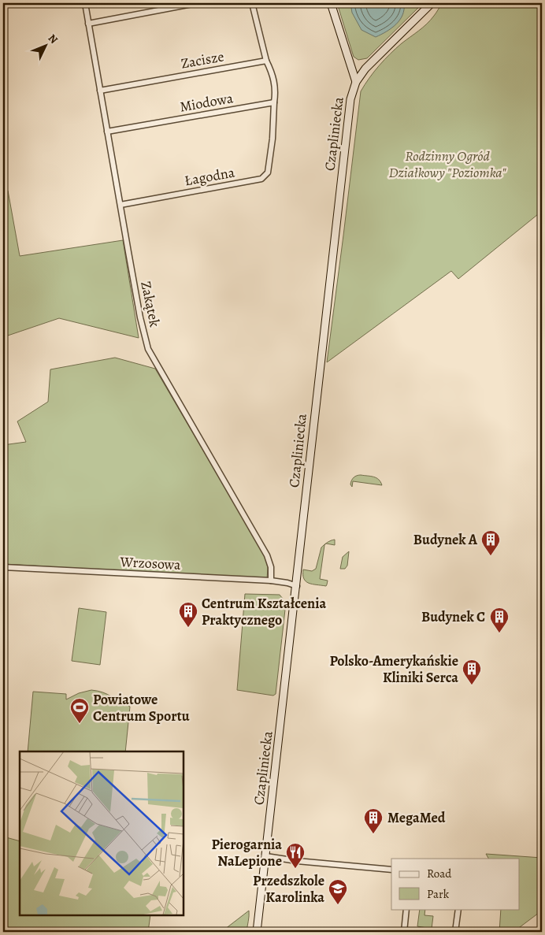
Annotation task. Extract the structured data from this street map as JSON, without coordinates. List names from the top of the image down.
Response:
{
  "streets": {
    "main road": ["Czapliniecka"],
    "street": [
      "Zacisze",
      "Miodowa",
      "Łagodna",
      "Zakątek",
      "Wrzosowa"
    ]
  },
  "crossings": [
    ["Zacisze", "Zakątek"],
    ["Miodowa", "Łagodna"],
    ["Miodowa", "Zakątek"],
    ["Czapliniecka", "Wrzosowa"],
    ["Łagodna", "Zakątek"],
    ["Zakątek", "Wrzosowa"]
  ],
  "parks": ["Rodzinny Ogród Działkowy \"Poziomka\""],
  "places": {
    "building": [
      "Budynek A",
      "Centrum Kształcenia Praktycznego",
      "Budynek C",
      "Polsko-Amerykańskie Kliniki Serca",
      "MegaMed"
    ],
    "sports": ["Powiatowe Centrum Sportu"],
    "restaurant": ["Pierogarnia NaLepione"],
    "school or university": ["Przedszkole Karolinka"]
  },
  "legend": ["Road", "Park"],
  "north": "top right"
}
